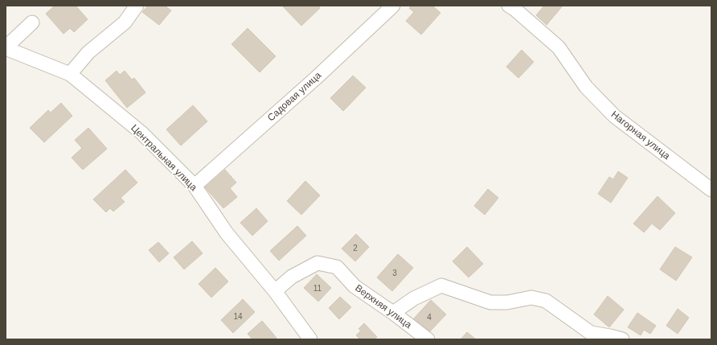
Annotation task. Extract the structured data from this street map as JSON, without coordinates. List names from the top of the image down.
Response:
{
  "streets": {
    "street": [
      "Садовая улица",
      "Нагорная улица",
      "Центральная улица",
      "Верхняя улица"
    ]
  },
  "crossings": [
    ["Садовая улица", "Центральная улица"],
    ["Центральная улица", "Верхняя улица"]
  ],
  "house_numbers": [
    "2",
    "3",
    "11",
    "14",
    "4"
  ]
}
